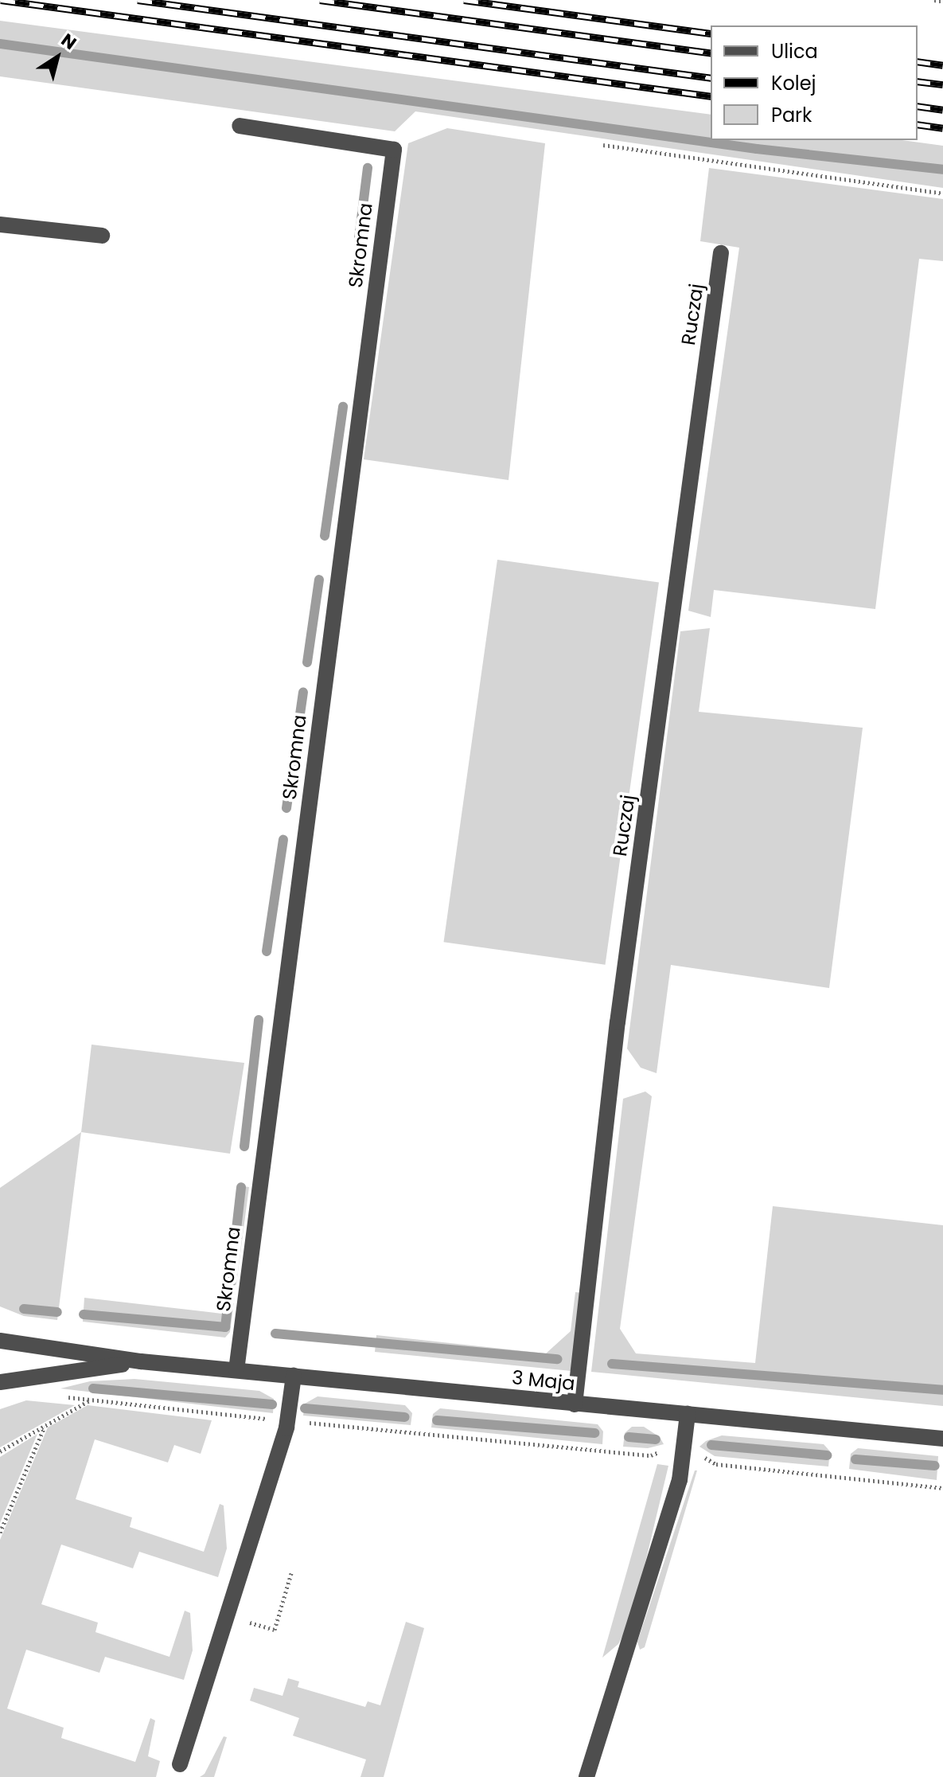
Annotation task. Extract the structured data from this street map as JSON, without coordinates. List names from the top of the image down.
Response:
{
  "streets": {
    "street": ["Skromna", "Ruczaj", "3 Maja"]
  },
  "crossings": [
    ["Skromna", "3 Maja"],
    ["Ruczaj", "3 Maja"]
  ],
  "legend": ["Ulica", "Kolej", "Park"],
  "north": "top right"
}
